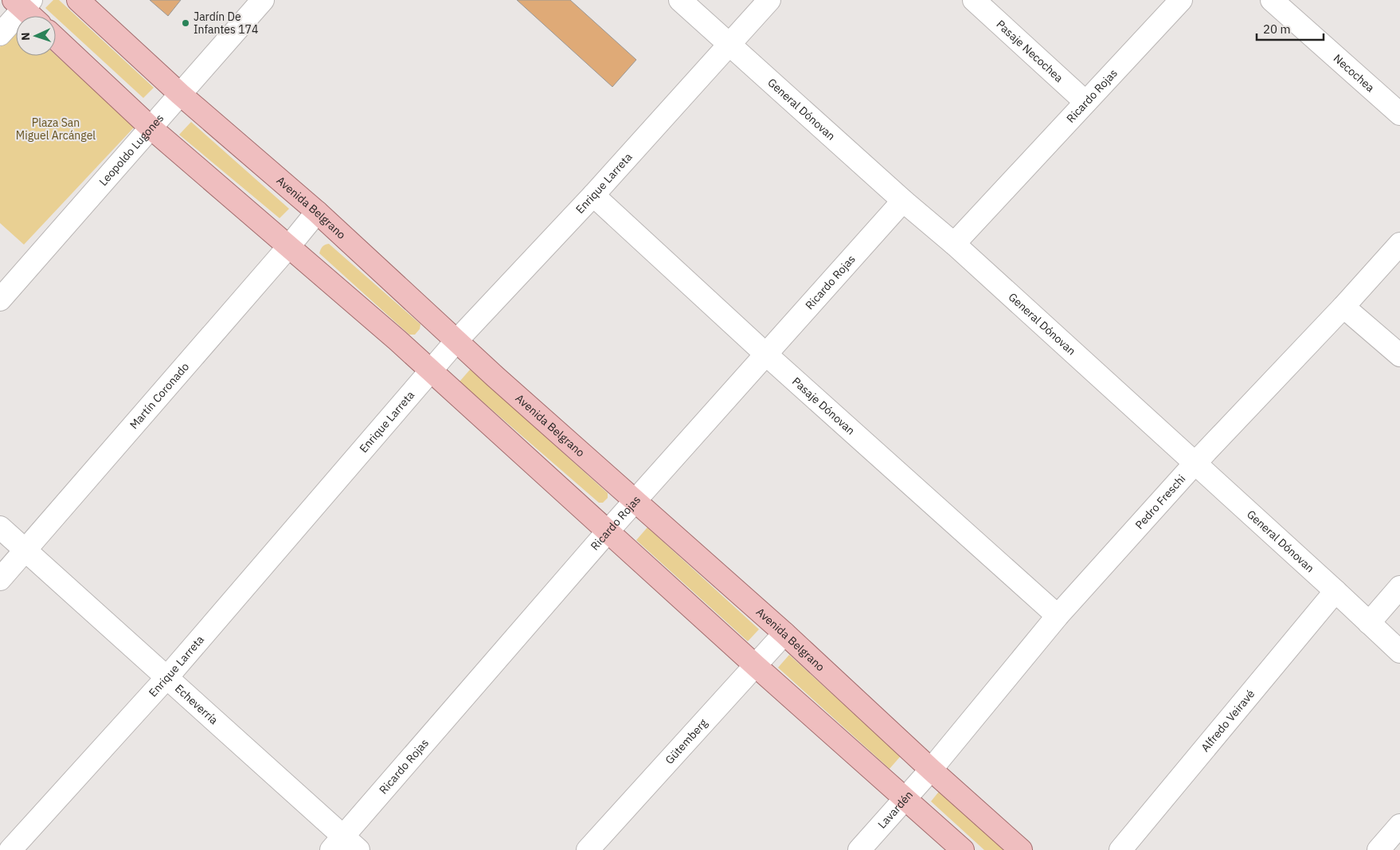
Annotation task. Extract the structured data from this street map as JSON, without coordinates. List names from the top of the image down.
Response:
{
  "streets": {
    "main road": ["Avenida Belgrano"],
    "street": [
      "Pasaje Necochea",
      "Necochea",
      "Ricardo Rojas",
      "General Dónovan",
      "Leopoldo Lugones",
      "Enrique Larreta",
      "Martín Coronado",
      "Pasaje Dónovan",
      "Pedro Freschi",
      "Echeverría",
      "Alfredo Veiravé",
      "Gütemberg",
      "Lavardén"
    ]
  },
  "crossings": [
    ["Pasaje Necochea", "Ricardo Rojas"],
    ["Ricardo Rojas", "General Dónovan"],
    ["Ricardo Rojas", "Avenida Belgrano"],
    ["Ricardo Rojas", "Pasaje Dónovan"],
    ["Ricardo Rojas", "Echeverría"],
    ["General Dónovan", "Enrique Larreta"],
    ["General Dónovan", "Pedro Freschi"],
    ["General Dónovan", "Alfredo Veiravé"],
    ["Leopoldo Lugones", "Avenida Belgrano"],
    ["Enrique Larreta", "Avenida Belgrano"],
    ["Enrique Larreta", "Pasaje Dónovan"],
    ["Enrique Larreta", "Echeverría"],
    ["Avenida Belgrano", "Martín Coronado"],
    ["Avenida Belgrano", "Pedro Freschi"],
    ["Avenida Belgrano", "Gütemberg"],
    ["Avenida Belgrano", "Lavardén"],
    ["Martín Coronado", "Echeverría"],
    ["Pasaje Dónovan", "Pedro Freschi"],
    ["Pedro Freschi", "Lavardén"]
  ],
  "parks": ["Plaza San Miguel Arcángel"],
  "places": ["Jardín De Infantes 174"],
  "scale_bar": "20 m",
  "north": "left"
}
